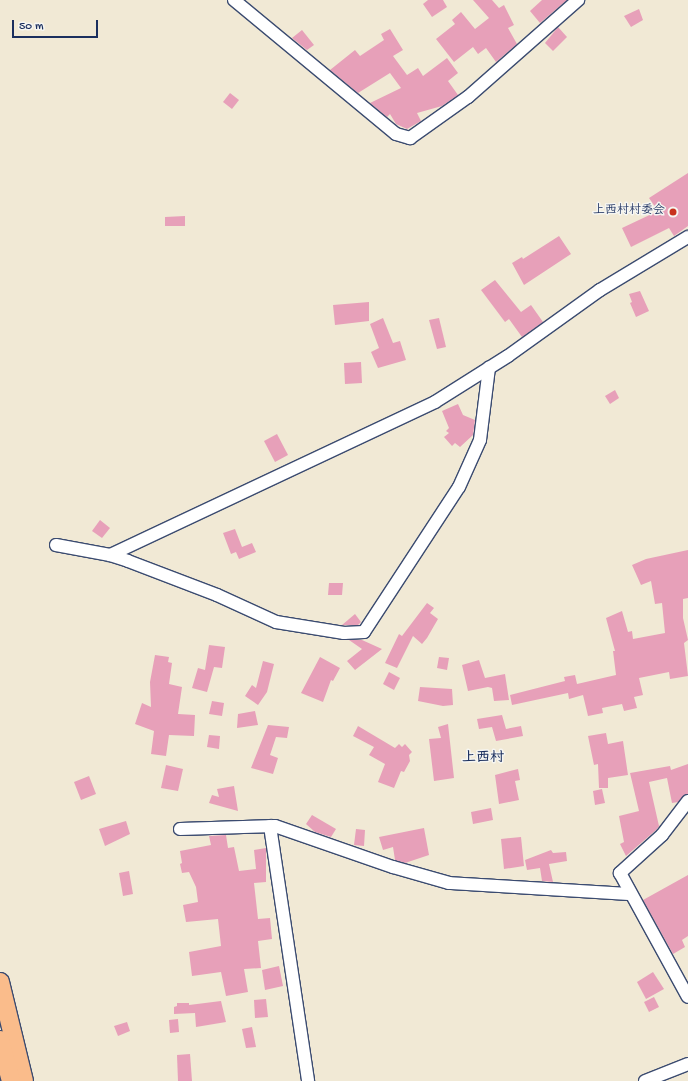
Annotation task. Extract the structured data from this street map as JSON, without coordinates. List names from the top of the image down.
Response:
{
  "districts": ["上西村"],
  "places": ["上西村村委会"],
  "scale_bar": "50 m"
}
